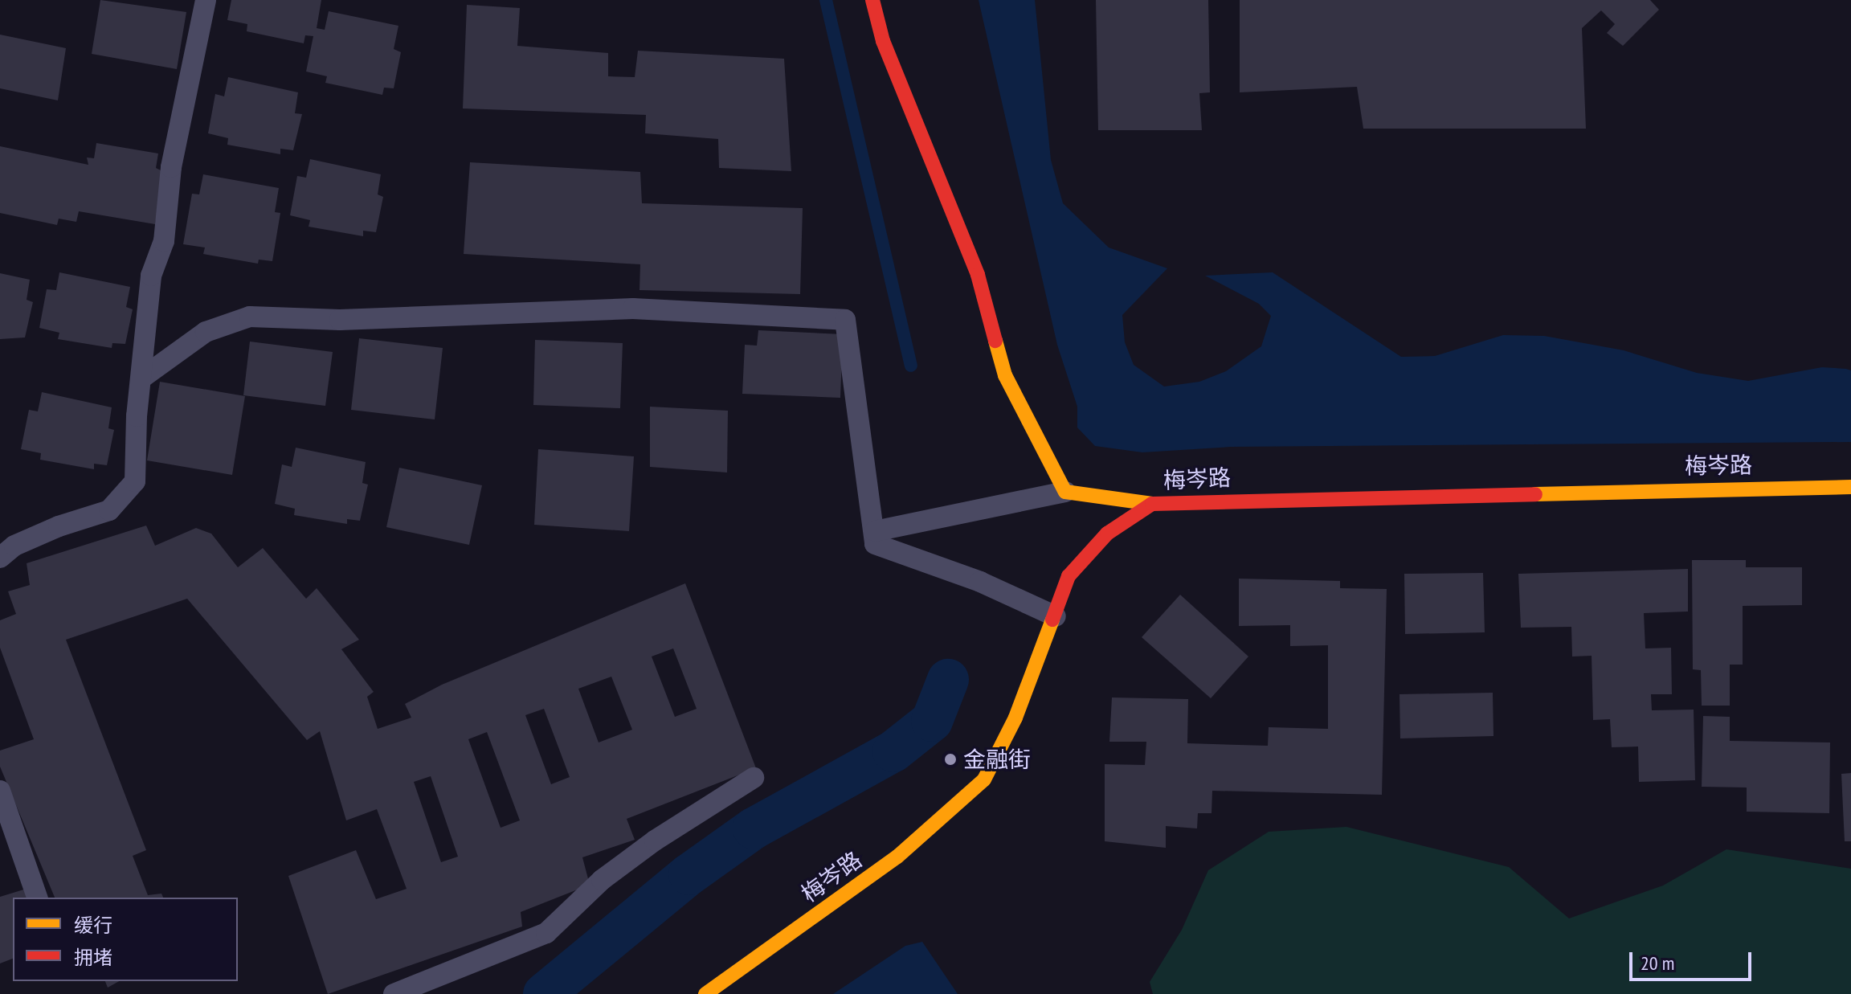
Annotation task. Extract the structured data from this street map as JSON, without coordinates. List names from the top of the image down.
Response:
{
  "streets": {
    "street": ["梅岑路"]
  },
  "places": ["金融街"],
  "legend": ["缓行", "拥堵"],
  "scale_bar": "20 m"
}
